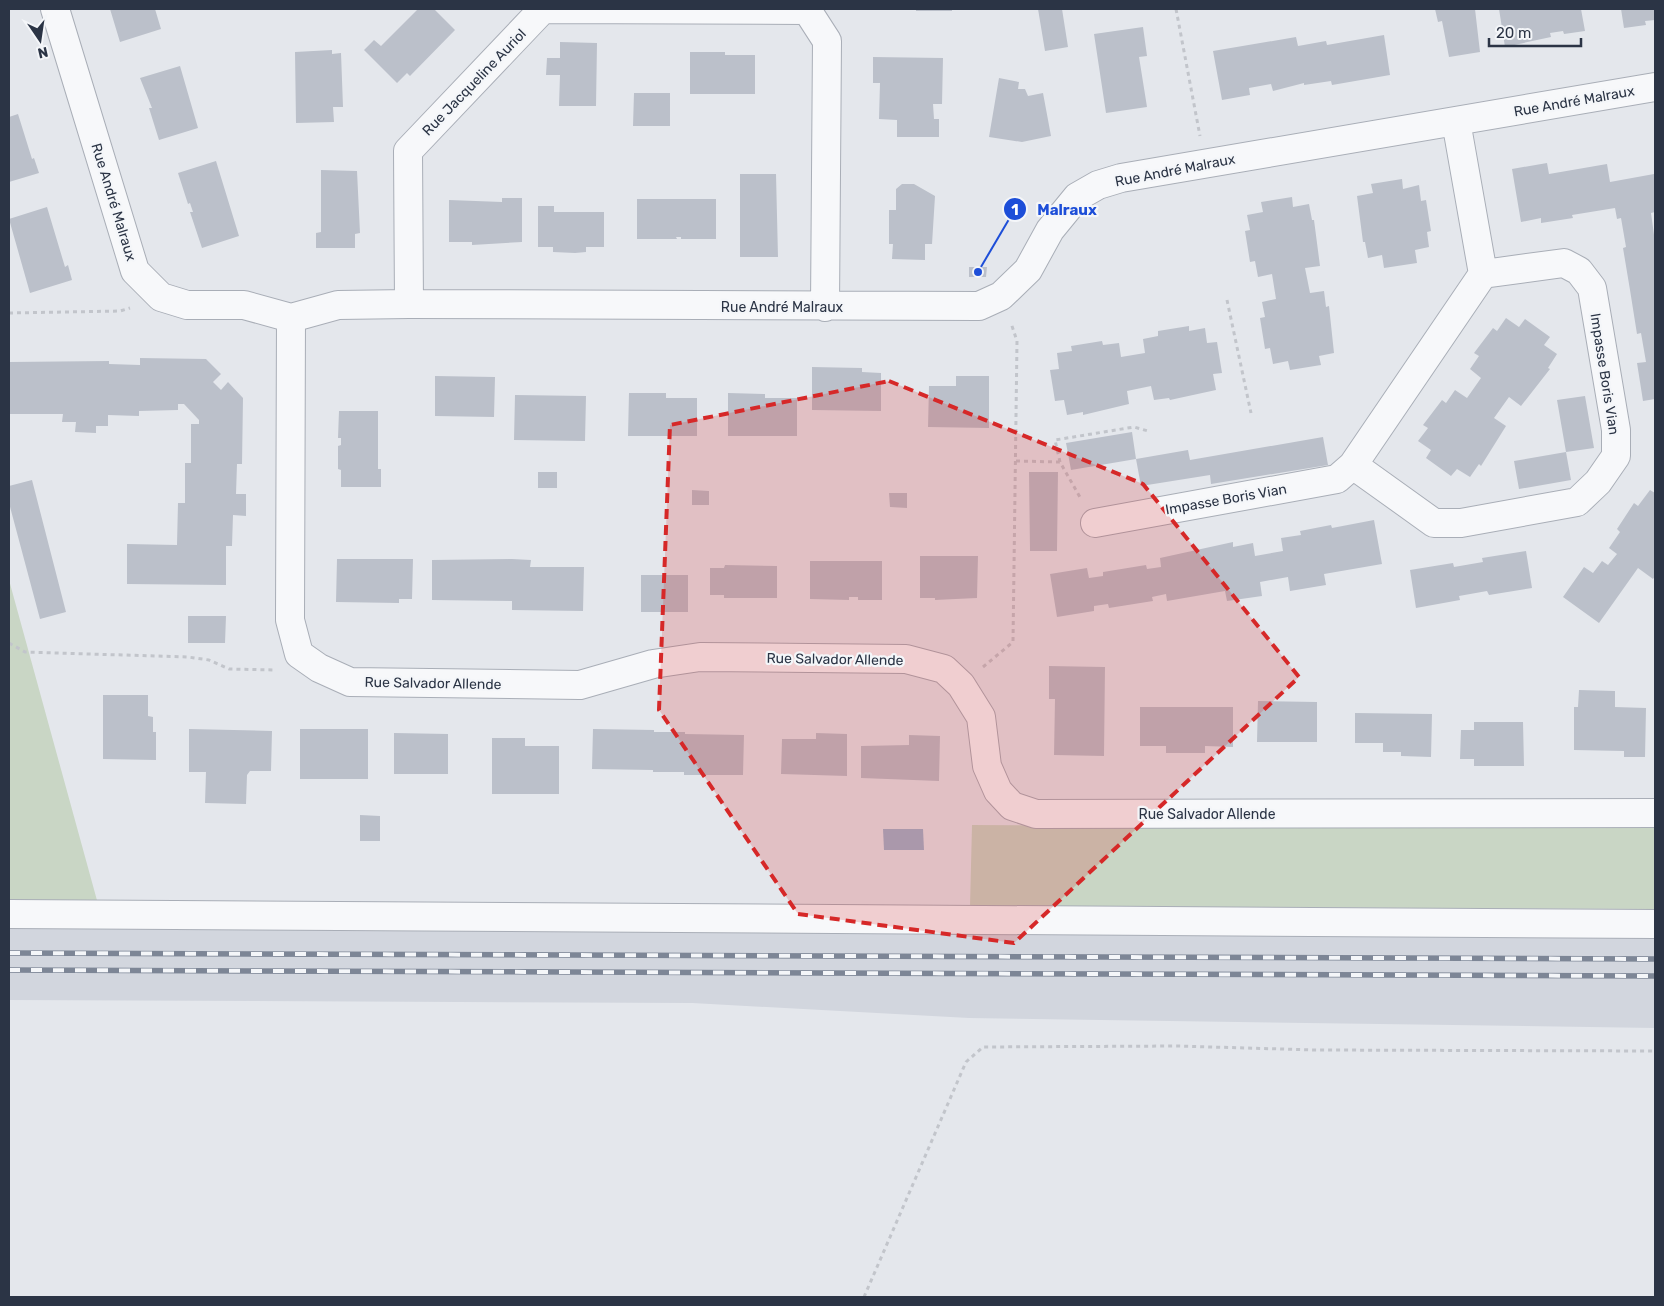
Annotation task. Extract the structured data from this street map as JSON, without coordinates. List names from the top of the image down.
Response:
{
  "streets": {
    "street": [
      "Rue Jacqueline Auriol",
      "Rue André Malraux",
      "Impasse Boris Vian",
      "Rue Salvador Allende"
    ]
  },
  "crossings": [
    ["Rue Jacqueline Auriol", "Rue André Malraux"]
  ],
  "places": ["Malraux"],
  "scale_bar": "20 m",
  "north": "bottom"
}
